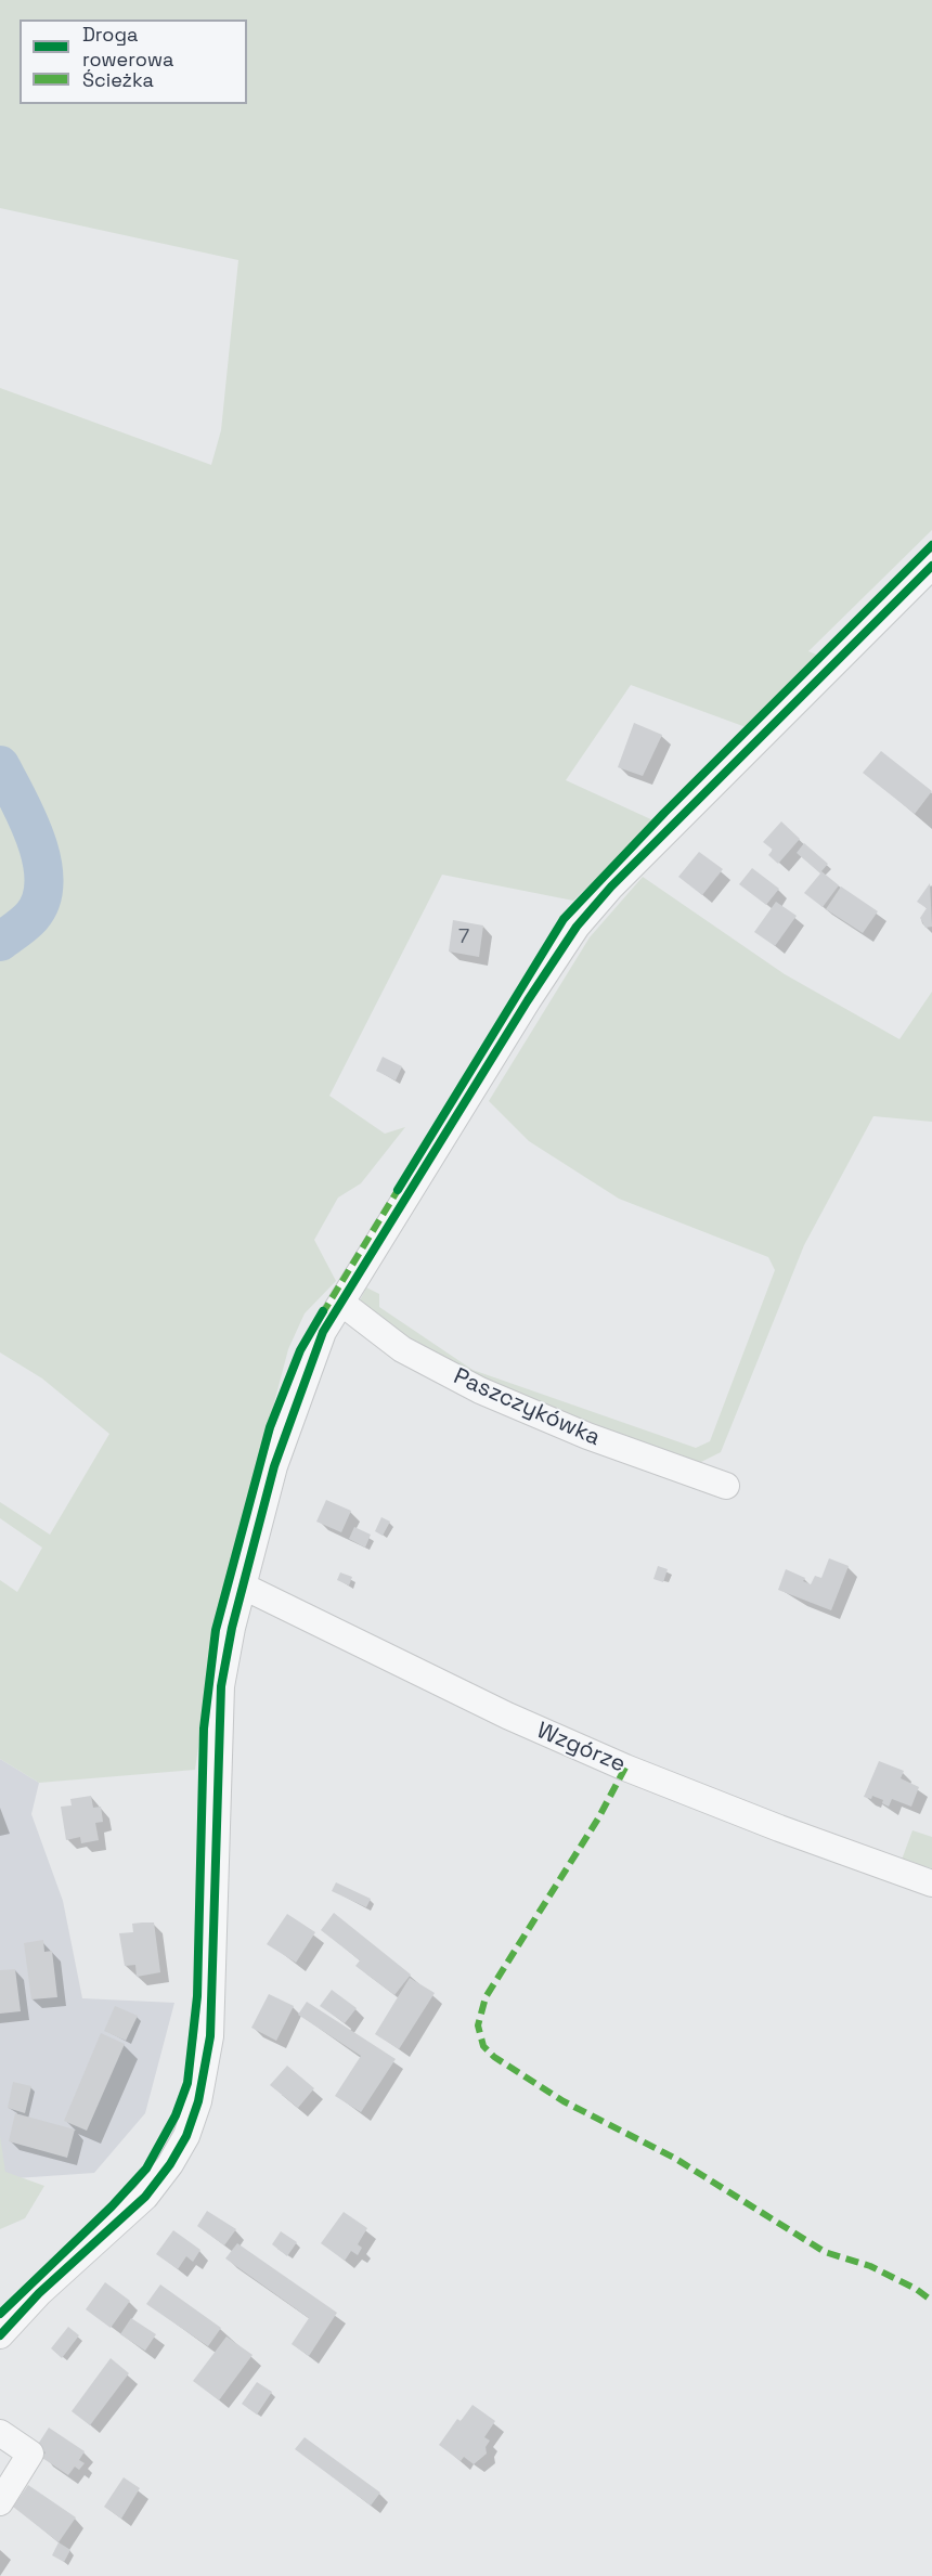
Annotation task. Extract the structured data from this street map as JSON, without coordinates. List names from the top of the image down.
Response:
{
  "streets": {
    "street": ["Paszczykówka", "Wzgórze"]
  },
  "house_numbers": ["7"],
  "legend": ["Droga rowerowa", "Ścieżka"]
}
